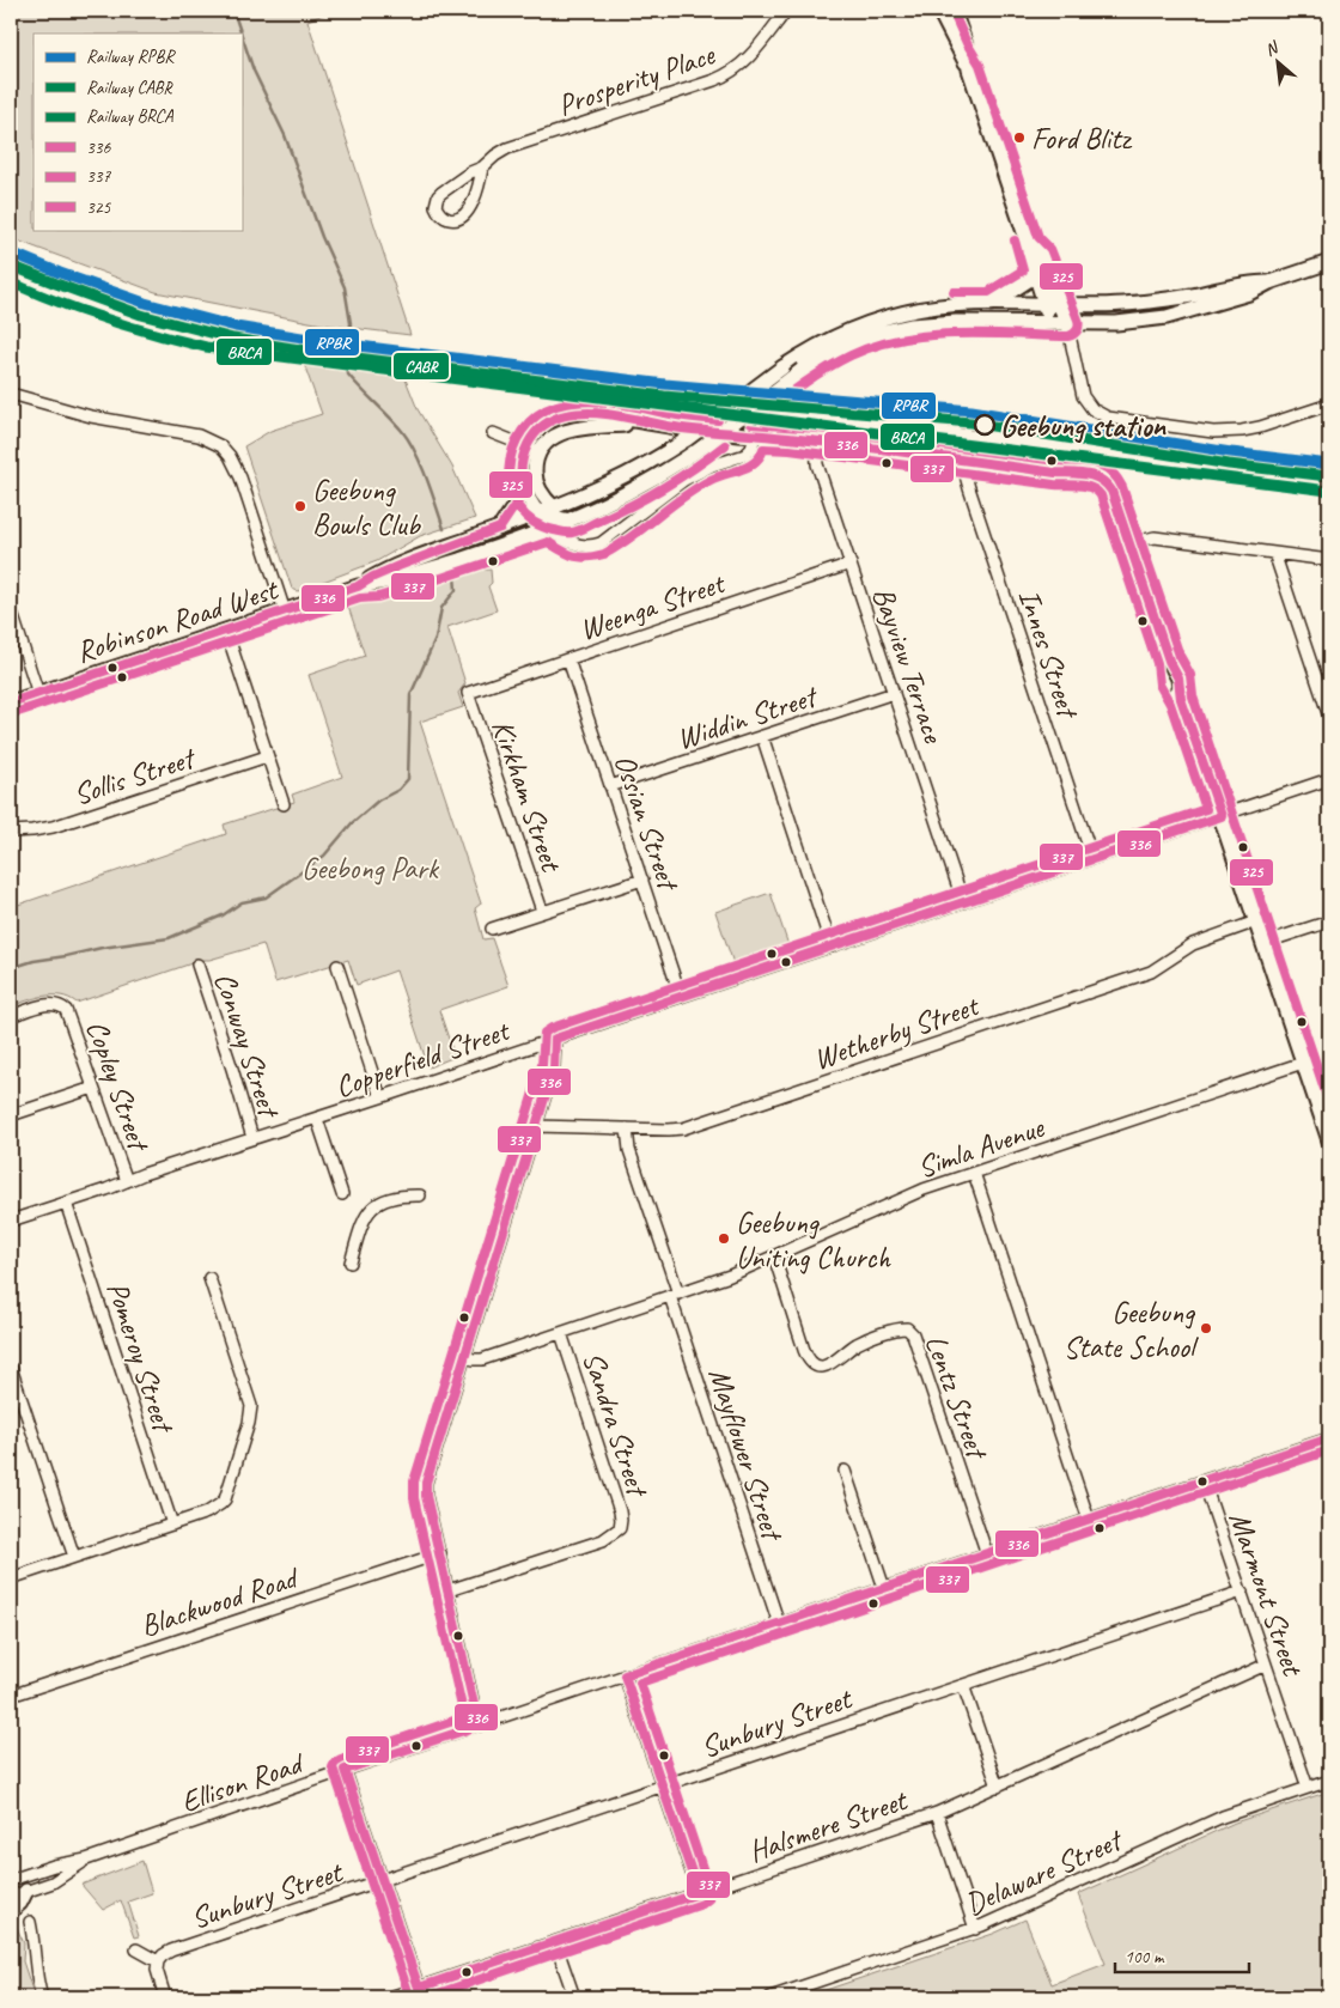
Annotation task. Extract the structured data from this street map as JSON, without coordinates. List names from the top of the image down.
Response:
{
  "streets": {
    "main road": ["Robinson Road West"],
    "street": [
      "Prosperity Place",
      "Weenga Street",
      "Innes Street",
      "Bayview Terrace",
      "Widdin Street",
      "Sollis Street",
      "Kirkham Street",
      "Ossian Street",
      "Wetherby Street",
      "Conway Street",
      "Copperfield Street",
      "Copley Street",
      "Simla Avenue",
      "Pomeroy Street",
      "Lentz Street",
      "Sandra Street",
      "Mayflower Street",
      "Marmont Street",
      "Blackwood Road",
      "Sunbury Street",
      "Ellison Road",
      "Halsmere Street",
      "Delaware Street"
    ]
  },
  "crossings": [
    ["Weenga Street", "Bayview Terrace"],
    ["Weenga Street", "Kirkham Street"],
    ["Weenga Street", "Ossian Street"],
    ["Innes Street", "Copperfield Street"],
    ["Bayview Terrace", "Widdin Street"],
    ["Bayview Terrace", "Copperfield Street"],
    ["Widdin Street", "Ossian Street"],
    ["Ossian Street", "Copperfield Street"],
    ["Wetherby Street", "Mayflower Street"],
    ["Conway Street", "Copperfield Street"],
    ["Copperfield Street", "Copley Street"],
    ["Copperfield Street", "Pomeroy Street"],
    ["Simla Avenue", "Lentz Street"],
    ["Simla Avenue", "Sandra Street"],
    ["Simla Avenue", "Mayflower Street"],
    ["Lentz Street", "Ellison Road"],
    ["Mayflower Street", "Ellison Road"],
    ["Marmont Street", "Sunbury Street"],
    ["Marmont Street", "Ellison Road"],
    ["Marmont Street", "Halsmere Street"],
    ["Marmont Street", "Delaware Street"]
  ],
  "parks": ["Geebong Park"],
  "places": [
    "Ford Blitz",
    "Geebung station",
    "Geebung Bowls Club",
    "Geebung Uniting Church",
    "Geebung State School"
  ],
  "lines": [
    "transit line 325",
    "rail line RPBR",
    "rail line CABR",
    "rail line BRCA",
    "transit line 336",
    "transit line 337"
  ],
  "legend": [
    "Railway RPBR",
    "Railway CABR",
    "Railway BRCA",
    "336",
    "337",
    "325"
  ],
  "scale_bar": "100 m",
  "north": "top left"
}
